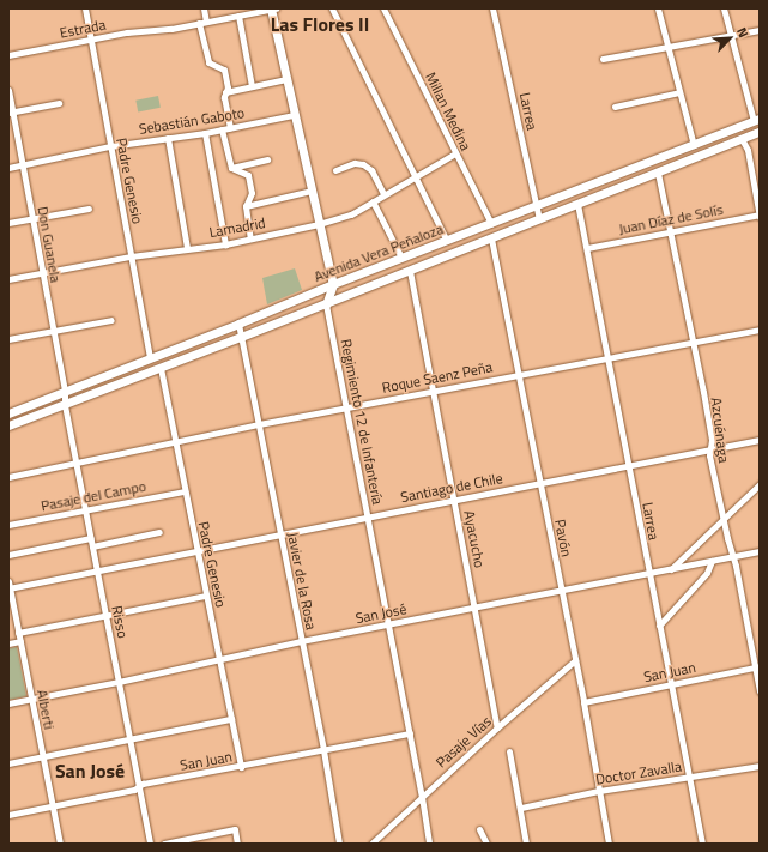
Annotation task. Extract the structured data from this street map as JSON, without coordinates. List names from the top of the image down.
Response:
{
  "streets": {
    "main road": ["Avenida Vera Peñaloza", "Regimiento 12 de Infantería"],
    "street": [
      "Estrada",
      "Millan Medina",
      "Larrea",
      "Sebastián Gaboto",
      "Padre Genesio",
      "Juan Díaz de Solís",
      "Lamadrid",
      "Don Guanela",
      "Roque Saenz Peña",
      "Azcuénaga",
      "Santiago de Chile",
      "Pasaje del Campo",
      "Pavón",
      "Ayacucho",
      "Javier de la Rosa",
      "San José",
      "Risso",
      "San Juan",
      "Alberti",
      "Pasaje Vías",
      "Doctor Zavalla"
    ]
  },
  "crossings": [
    ["Estrada", "Padre Genesio"],
    ["Millan Medina", "Lamadrid"],
    ["Millan Medina", "Avenida Vera Peñaloza"],
    ["Larrea", "Juan Díaz de Solís"],
    ["Larrea", "Avenida Vera Peñaloza"],
    ["Larrea", "Roque Saenz Peña"],
    ["Larrea", "Santiago de Chile"],
    ["Larrea", "San José"],
    ["Larrea", "San Juan"],
    ["Larrea", "Doctor Zavalla"],
    ["Sebastián Gaboto", "Padre Genesio"],
    ["Sebastián Gaboto", "Don Guanela"],
    ["Padre Genesio", "Lamadrid"],
    ["Padre Genesio", "Avenida Vera Peñaloza"],
    ["Padre Genesio", "Roque Saenz Peña"],
    ["Padre Genesio", "Santiago de Chile"],
    ["Padre Genesio", "Pasaje del Campo"],
    ["Padre Genesio", "San José"],
    ["Padre Genesio", "San Juan"],
    ["Juan Díaz de Solís", "Azcuénaga"],
    ["Lamadrid", "Don Guanela"],
    ["Don Guanela", "Avenida Vera Peñaloza"],
    ["Don Guanela", "Risso"],
    ["Avenida Vera Peñaloza", "Regimiento 12 de Infantería"],
    ["Avenida Vera Peñaloza", "Azcuénaga"],
    ["Avenida Vera Peñaloza", "Pavón"],
    ["Avenida Vera Peñaloza", "Ayacucho"],
    ["Avenida Vera Peñaloza", "Javier de la Rosa"],
    ["Avenida Vera Peñaloza", "Risso"],
    ["Roque Saenz Peña", "Regimiento 12 de Infantería"],
    ["Roque Saenz Peña", "Azcuénaga"],
    ["Roque Saenz Peña", "Pavón"],
    ["Roque Saenz Peña", "Ayacucho"],
    ["Roque Saenz Peña", "Javier de la Rosa"],
    ["Roque Saenz Peña", "Risso"],
    ["Regimiento 12 de Infantería", "Santiago de Chile"],
    ["Regimiento 12 de Infantería", "San José"],
    ["Regimiento 12 de Infantería", "San Juan"],
    ["Regimiento 12 de Infantería", "Pasaje Vías"],
    ["Azcuénaga", "Santiago de Chile"],
    ["Azcuénaga", "San José"],
    ["Azcuénaga", "San Juan"],
    ["Santiago de Chile", "Pavón"],
    ["Santiago de Chile", "Ayacucho"],
    ["Santiago de Chile", "Javier de la Rosa"],
    ["Santiago de Chile", "Risso"],
    ["Santiago de Chile", "Alberti"],
    ["Pasaje del Campo", "Risso"],
    ["Pavón", "San José"],
    ["Pavón", "San Juan"],
    ["Pavón", "Pasaje Vías"],
    ["Pavón", "Doctor Zavalla"],
    ["Ayacucho", "San José"],
    ["Ayacucho", "Pasaje Vías"],
    ["Javier de la Rosa", "San José"],
    ["Javier de la Rosa", "San Juan"],
    ["San José", "Risso"],
    ["San José", "Alberti"],
    ["Risso", "San Juan"],
    ["San Juan", "Alberti"]
  ],
  "districts": ["Las Flores II", "San José"],
  "north": "top right"
}
